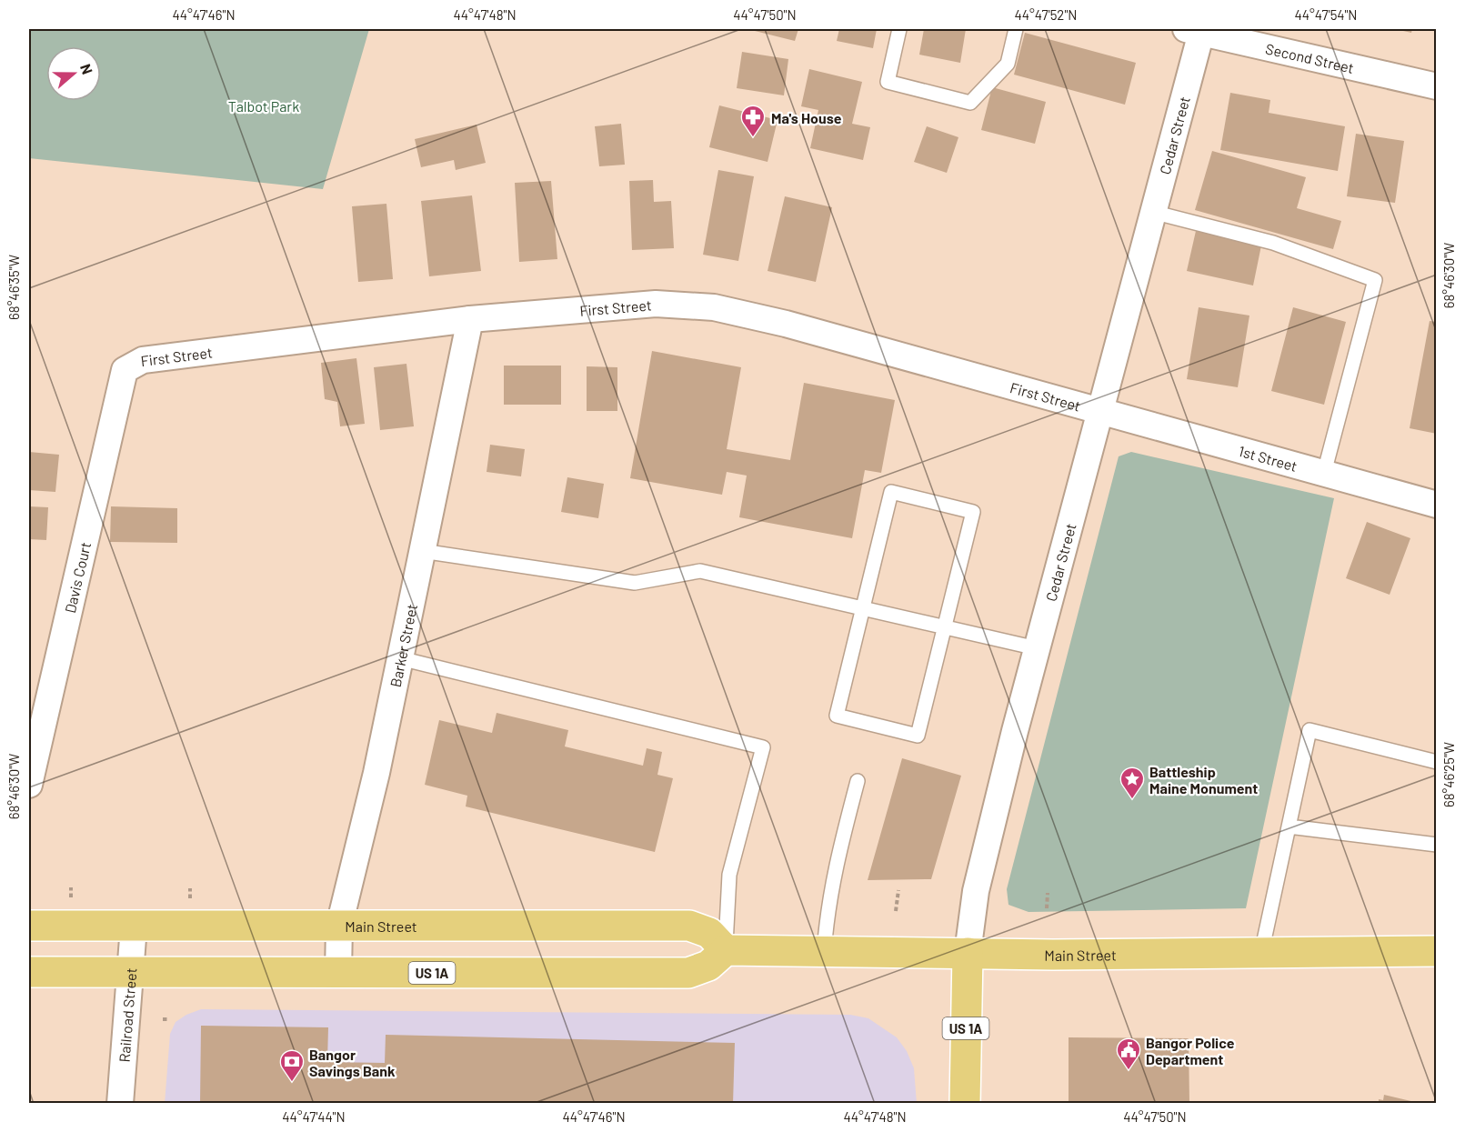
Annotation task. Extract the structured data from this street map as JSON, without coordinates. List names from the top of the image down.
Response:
{
  "streets": {
    "main road": ["Cedar Street", "Main Street", "US 1A"],
    "street": [
      "Second Street",
      "First Street",
      "1st Street",
      "Davis Court",
      "Barker Street",
      "Railroad Street"
    ]
  },
  "crossings": [
    ["Second Street", "Cedar Street"],
    ["Cedar Street", "First Street"],
    ["Cedar Street", "1st Street"],
    ["Cedar Street", "Main Street"],
    ["First Street", "1st Street"],
    ["First Street", "Davis Court"],
    ["First Street", "Barker Street"],
    ["Barker Street", "Main Street"],
    ["Barker Street", "US 1A"],
    ["Main Street", "US 1A"],
    ["Main Street", "Railroad Street"],
    ["US 1A", "Railroad Street"]
  ],
  "parks": ["Talbot Park"],
  "places": {
    "pharmacy": ["Ma's House"],
    "place": ["Battleship Maine Monument"],
    "public building": ["Bangor Police Department"],
    "bank": ["Bangor Savings Bank"]
  },
  "north": "right",
  "coordinates": [
    "44°47'46\"N",
    "44°47'48\"N",
    "44°47'50\"N",
    "44°47'52\"N",
    "44°47'54\"N",
    "68°46'30\"W",
    "68°46'35\"W",
    "68°46'25\"W",
    "44°47'44\"N"
  ]
}
